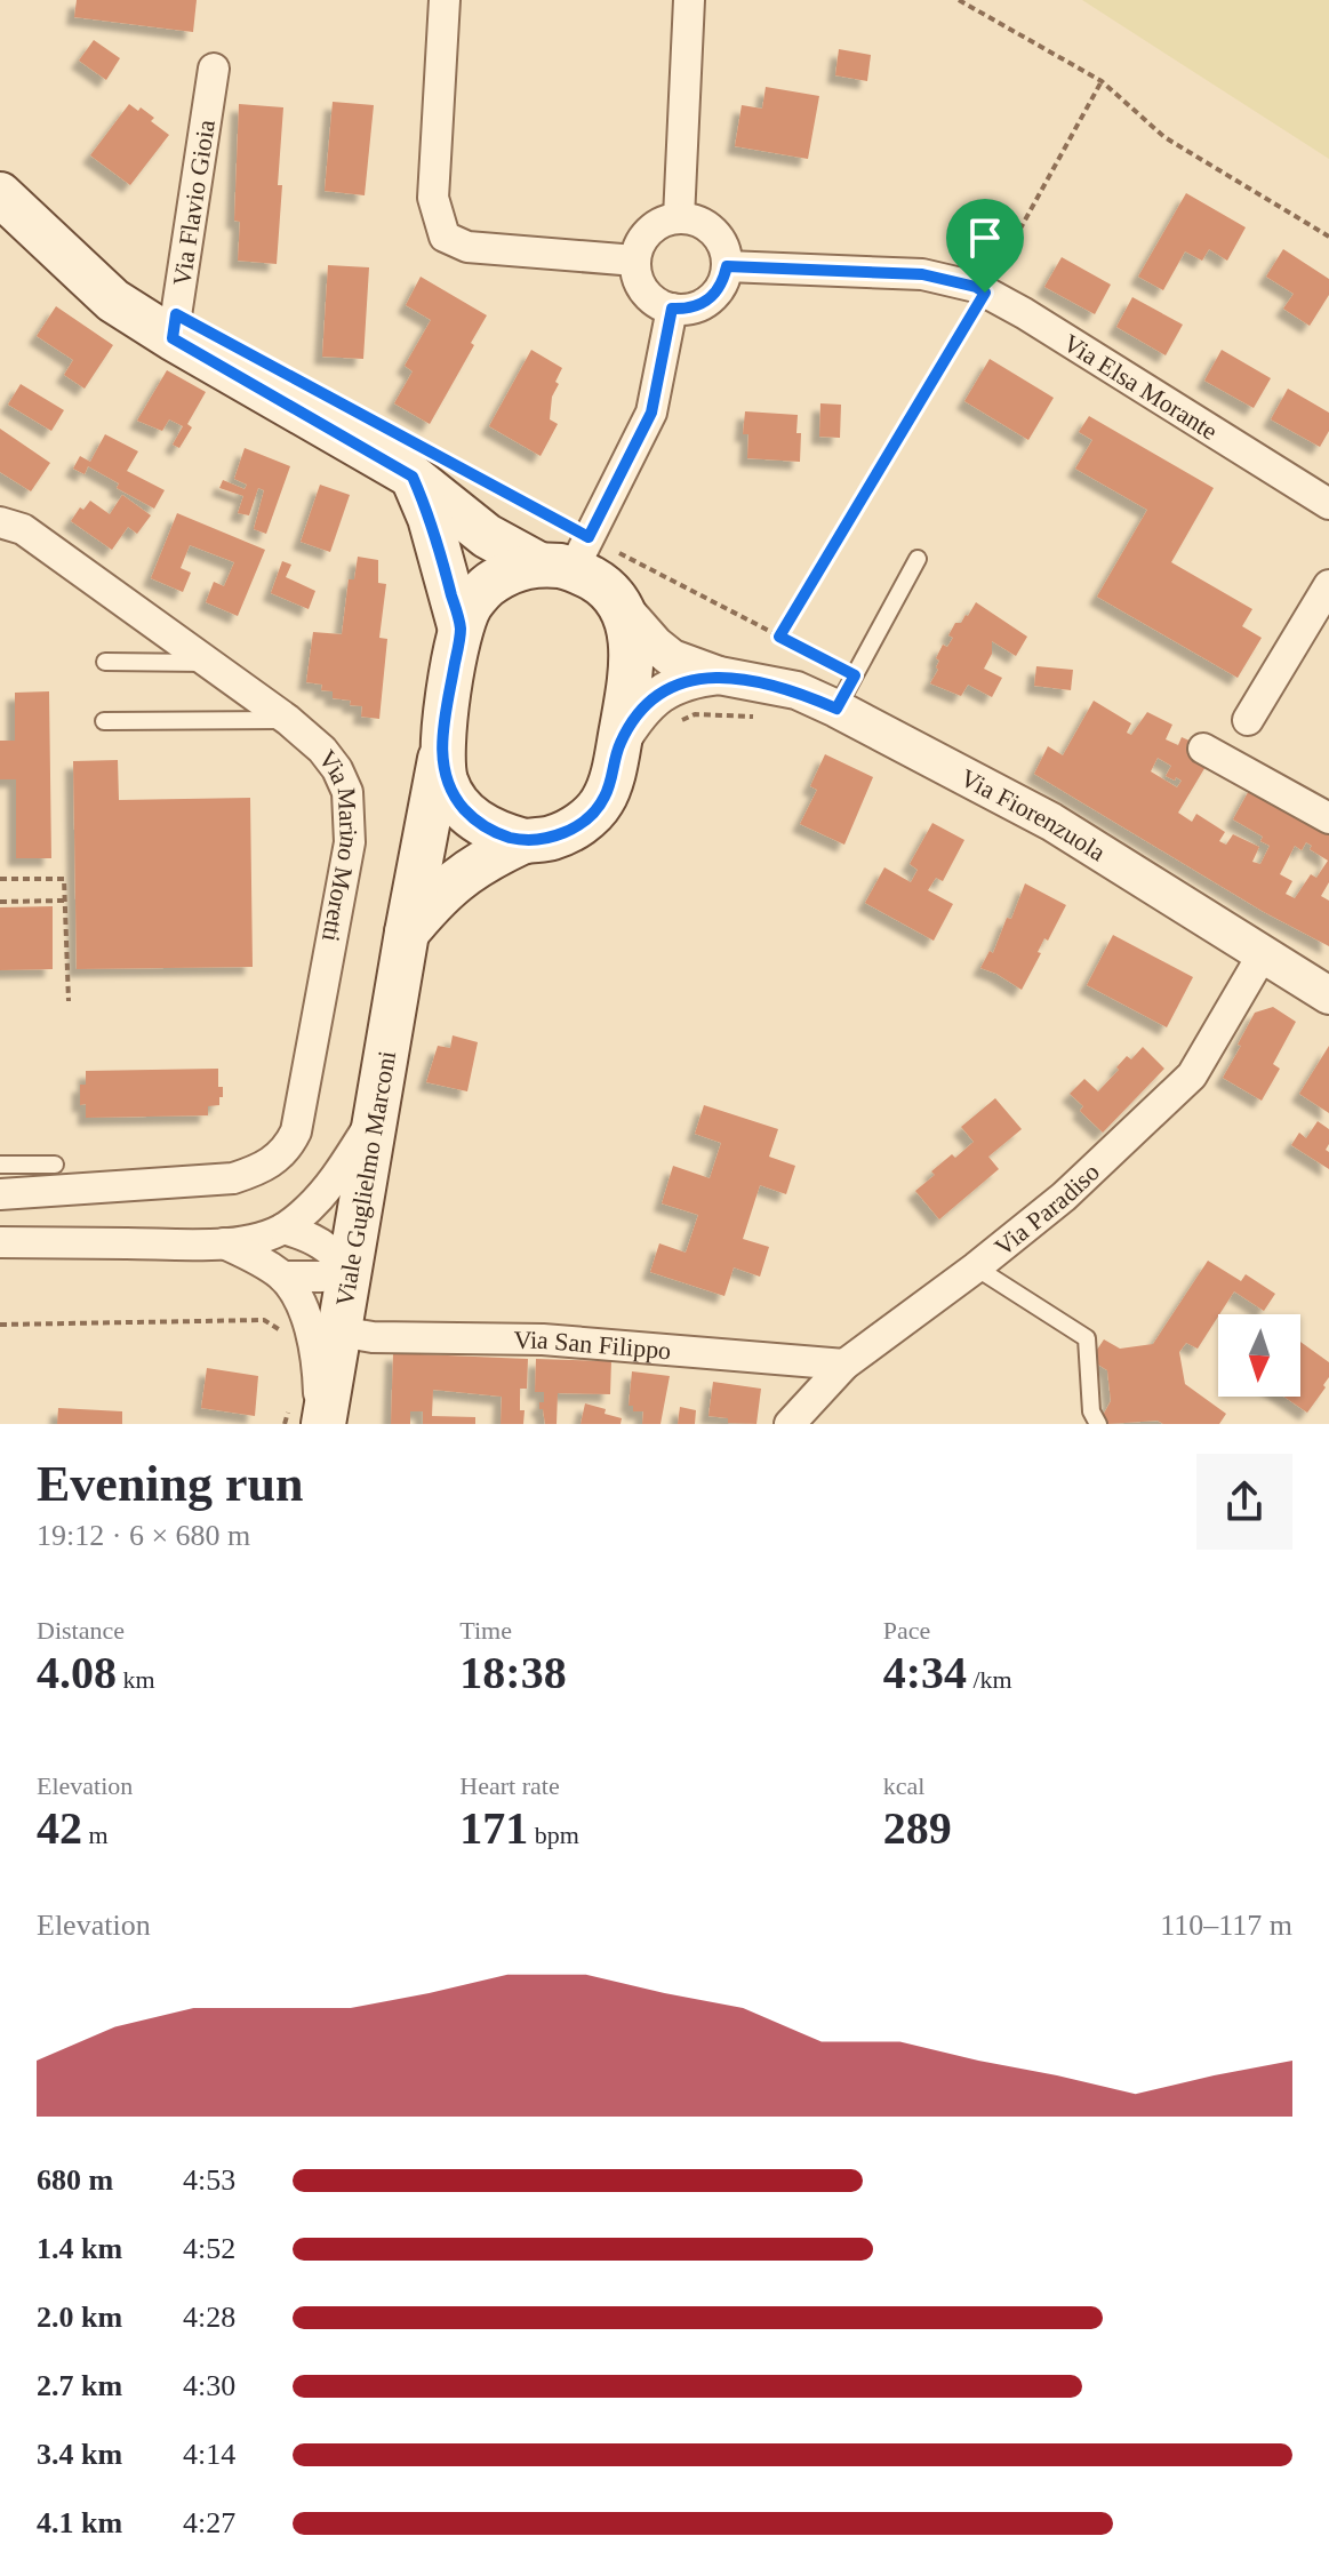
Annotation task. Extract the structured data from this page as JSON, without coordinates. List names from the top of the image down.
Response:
{
  "streets": {
    "main road": ["Viale Guglielmo Marconi"],
    "street": [
      "Via Flavio Gioia",
      "Via Elsa Morante",
      "Via Fiorenzuola",
      "Via Marino Moretti",
      "Via Paradiso",
      "Via San Filippo"
    ]
  },
  "crossings": [
    ["Via Fiorenzuola", "Viale Guglielmo Marconi"],
    ["Via Fiorenzuola", "Via Paradiso"],
    ["Viale Guglielmo Marconi", "Via San Filippo"],
    ["Via Paradiso", "Via San Filippo"]
  ],
  "north": "bottom",
  "page": {
    "heading": ["Evening run", "19:12 · 6 × 680 m"],
    "stats": [
      ["Distance", "4.08 km"],
      ["Time", "18:38"],
      ["Pace", "4:34 /km"],
      ["Elevation", "42 m"],
      ["Heart rate", "171 bpm"],
      ["kcal", "289"]
    ],
    "chart": ["Elevation", "110–117 m"],
    "list": [
      {
        "name": "680 m",
        "note": "4:53"
      },
      {
        "name": "1.4 km",
        "note": "4:52"
      },
      {
        "name": "2.0 km",
        "note": "4:28"
      },
      {
        "name": "2.7 km",
        "note": "4:30"
      },
      {
        "name": "3.4 km",
        "note": "4:14"
      },
      {
        "name": "4.1 km",
        "note": "4:27"
      }
    ]
  }
}
